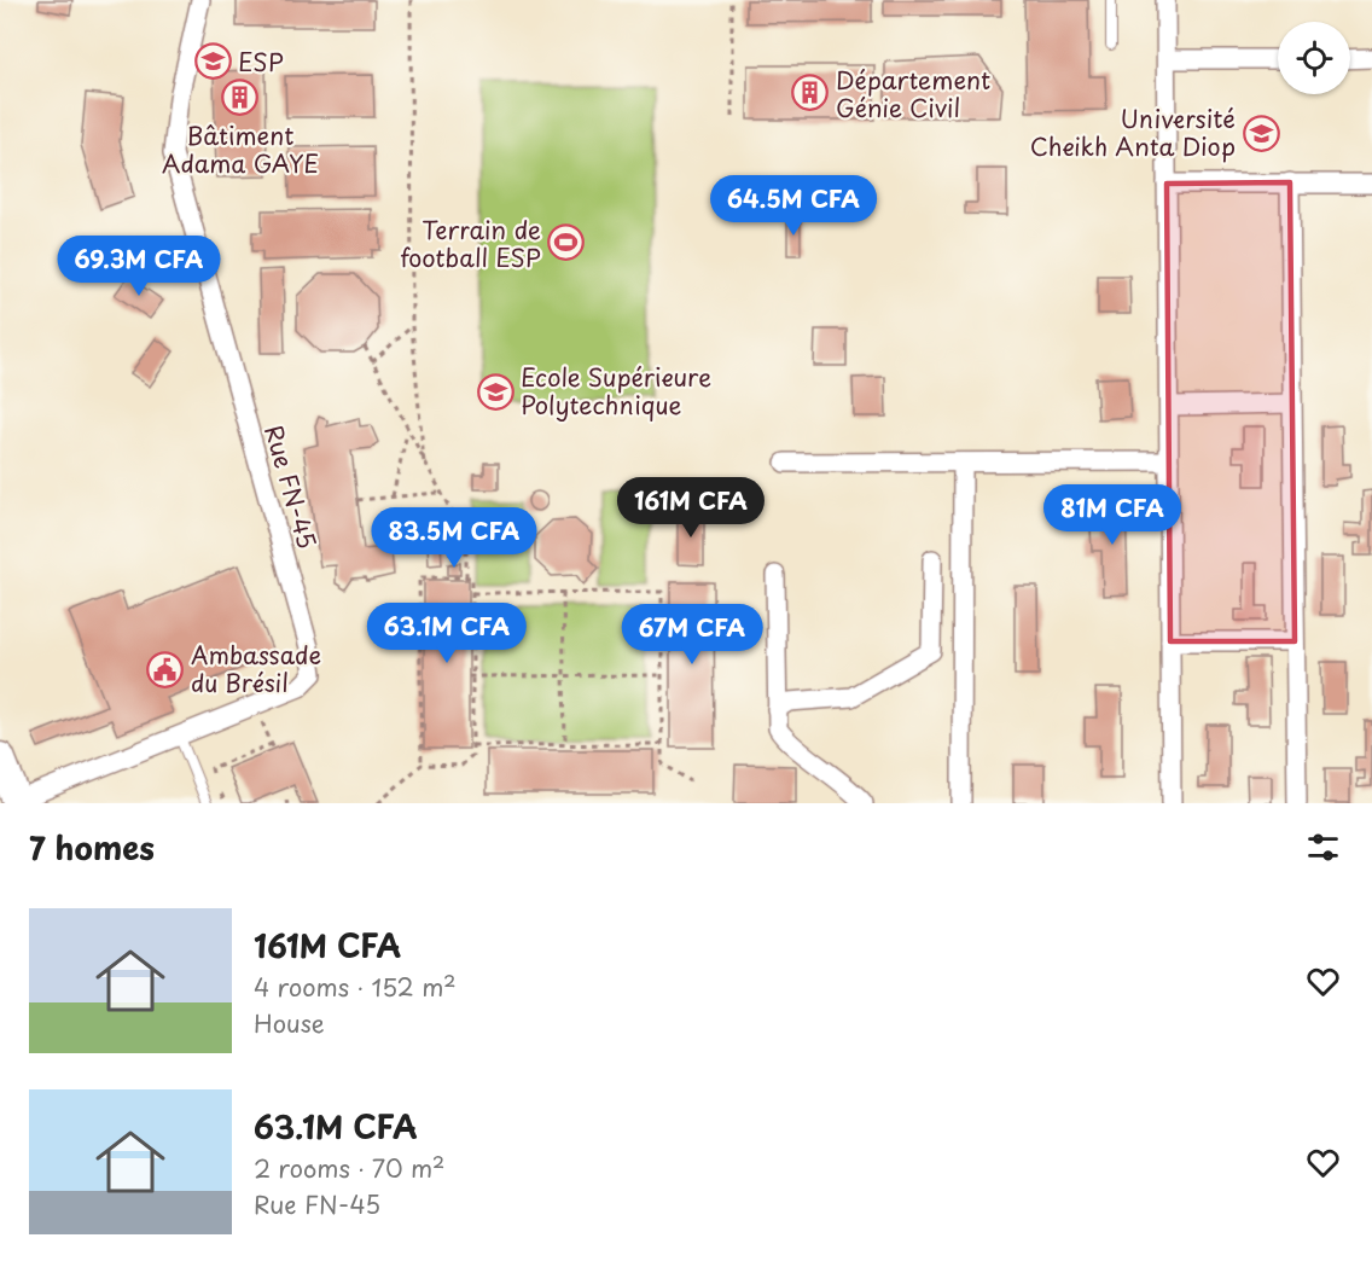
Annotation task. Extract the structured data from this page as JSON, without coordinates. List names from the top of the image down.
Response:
{
  "streets": {
    "street": ["Rue FN-45"]
  },
  "places": {
    "school or university": ["ESP", "Université Cheikh Anta Diop", "Ecole Supérieure Polytechnique"],
    "building": ["Département Génie Civil", "Bâtiment Adama GAYE"],
    "sports": ["Terrain de football ESP"],
    "public building": ["Ambassade du Brésil"]
  },
  "page": {
    "price": [
      "64.5M CFA",
      "69.3M CFA",
      "161M CFA",
      "81M CFA",
      "83.5M CFA",
      "63.1M CFA",
      "67M CFA"
    ],
    "heading": "7 homes",
    "list": [
      {
        "name": "161M CFA",
        "note": "4 rooms · 152 m² · House"
      },
      {
        "name": "63.1M CFA",
        "note": "2 rooms · 70 m² · Rue FN-45"
      }
    ]
  }
}
